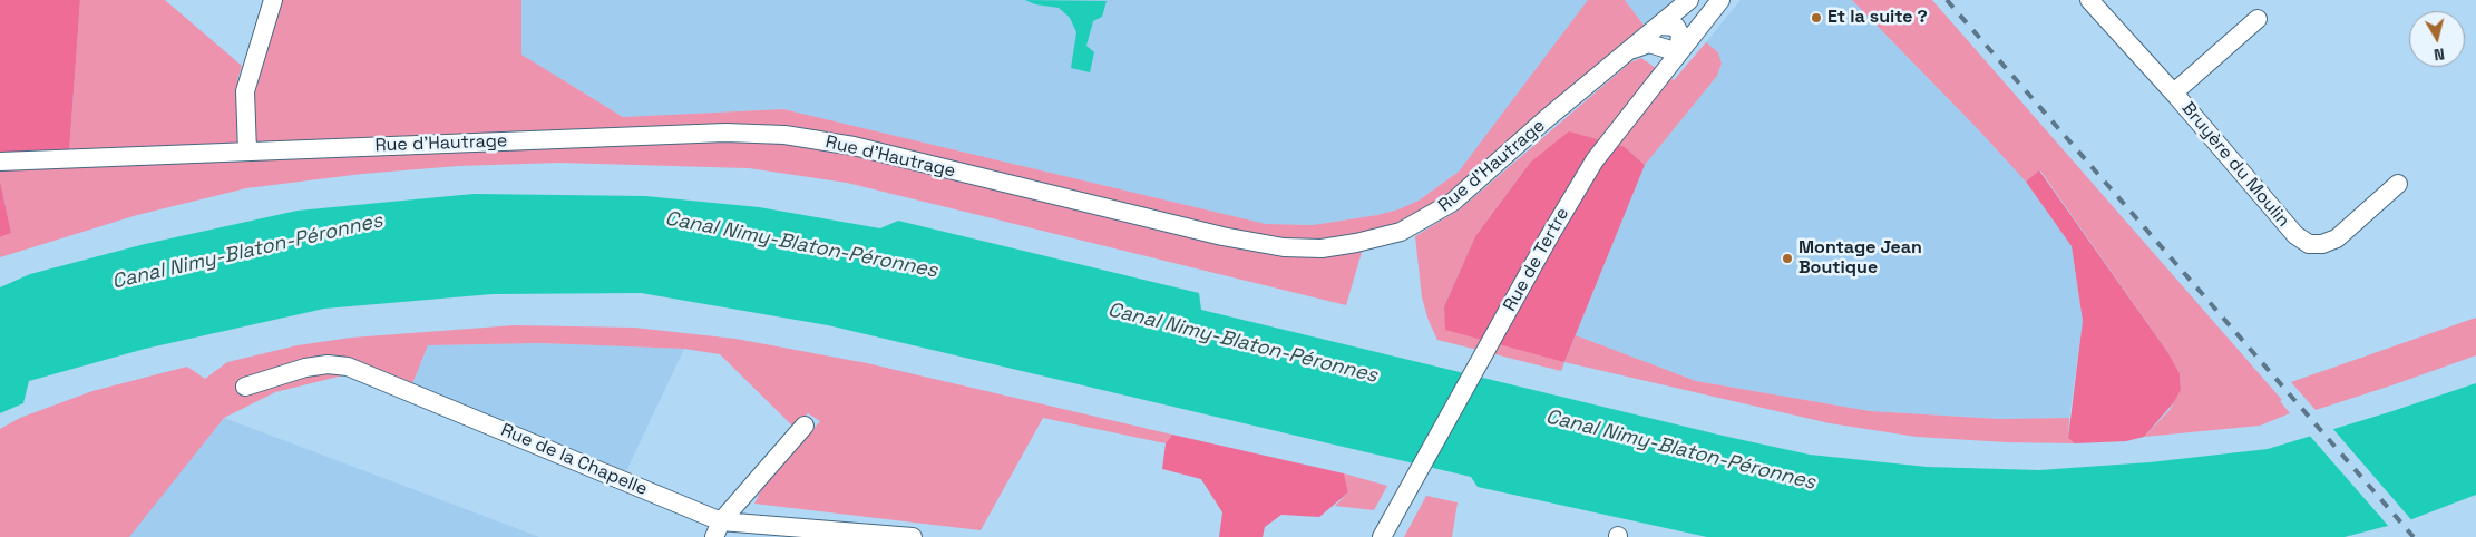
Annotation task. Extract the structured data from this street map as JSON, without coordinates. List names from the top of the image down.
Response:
{
  "streets": {
    "street": [
      "Rue d'Hautrage",
      "Bruyère du Moulin",
      "Rue de Tertre",
      "Rue de la Chapelle"
    ]
  },
  "water": ["Canal Nimy-Blaton-Péronnes"],
  "places": ["Et la suite ?", "Montage Jean Boutique"],
  "north": "bottom"
}
